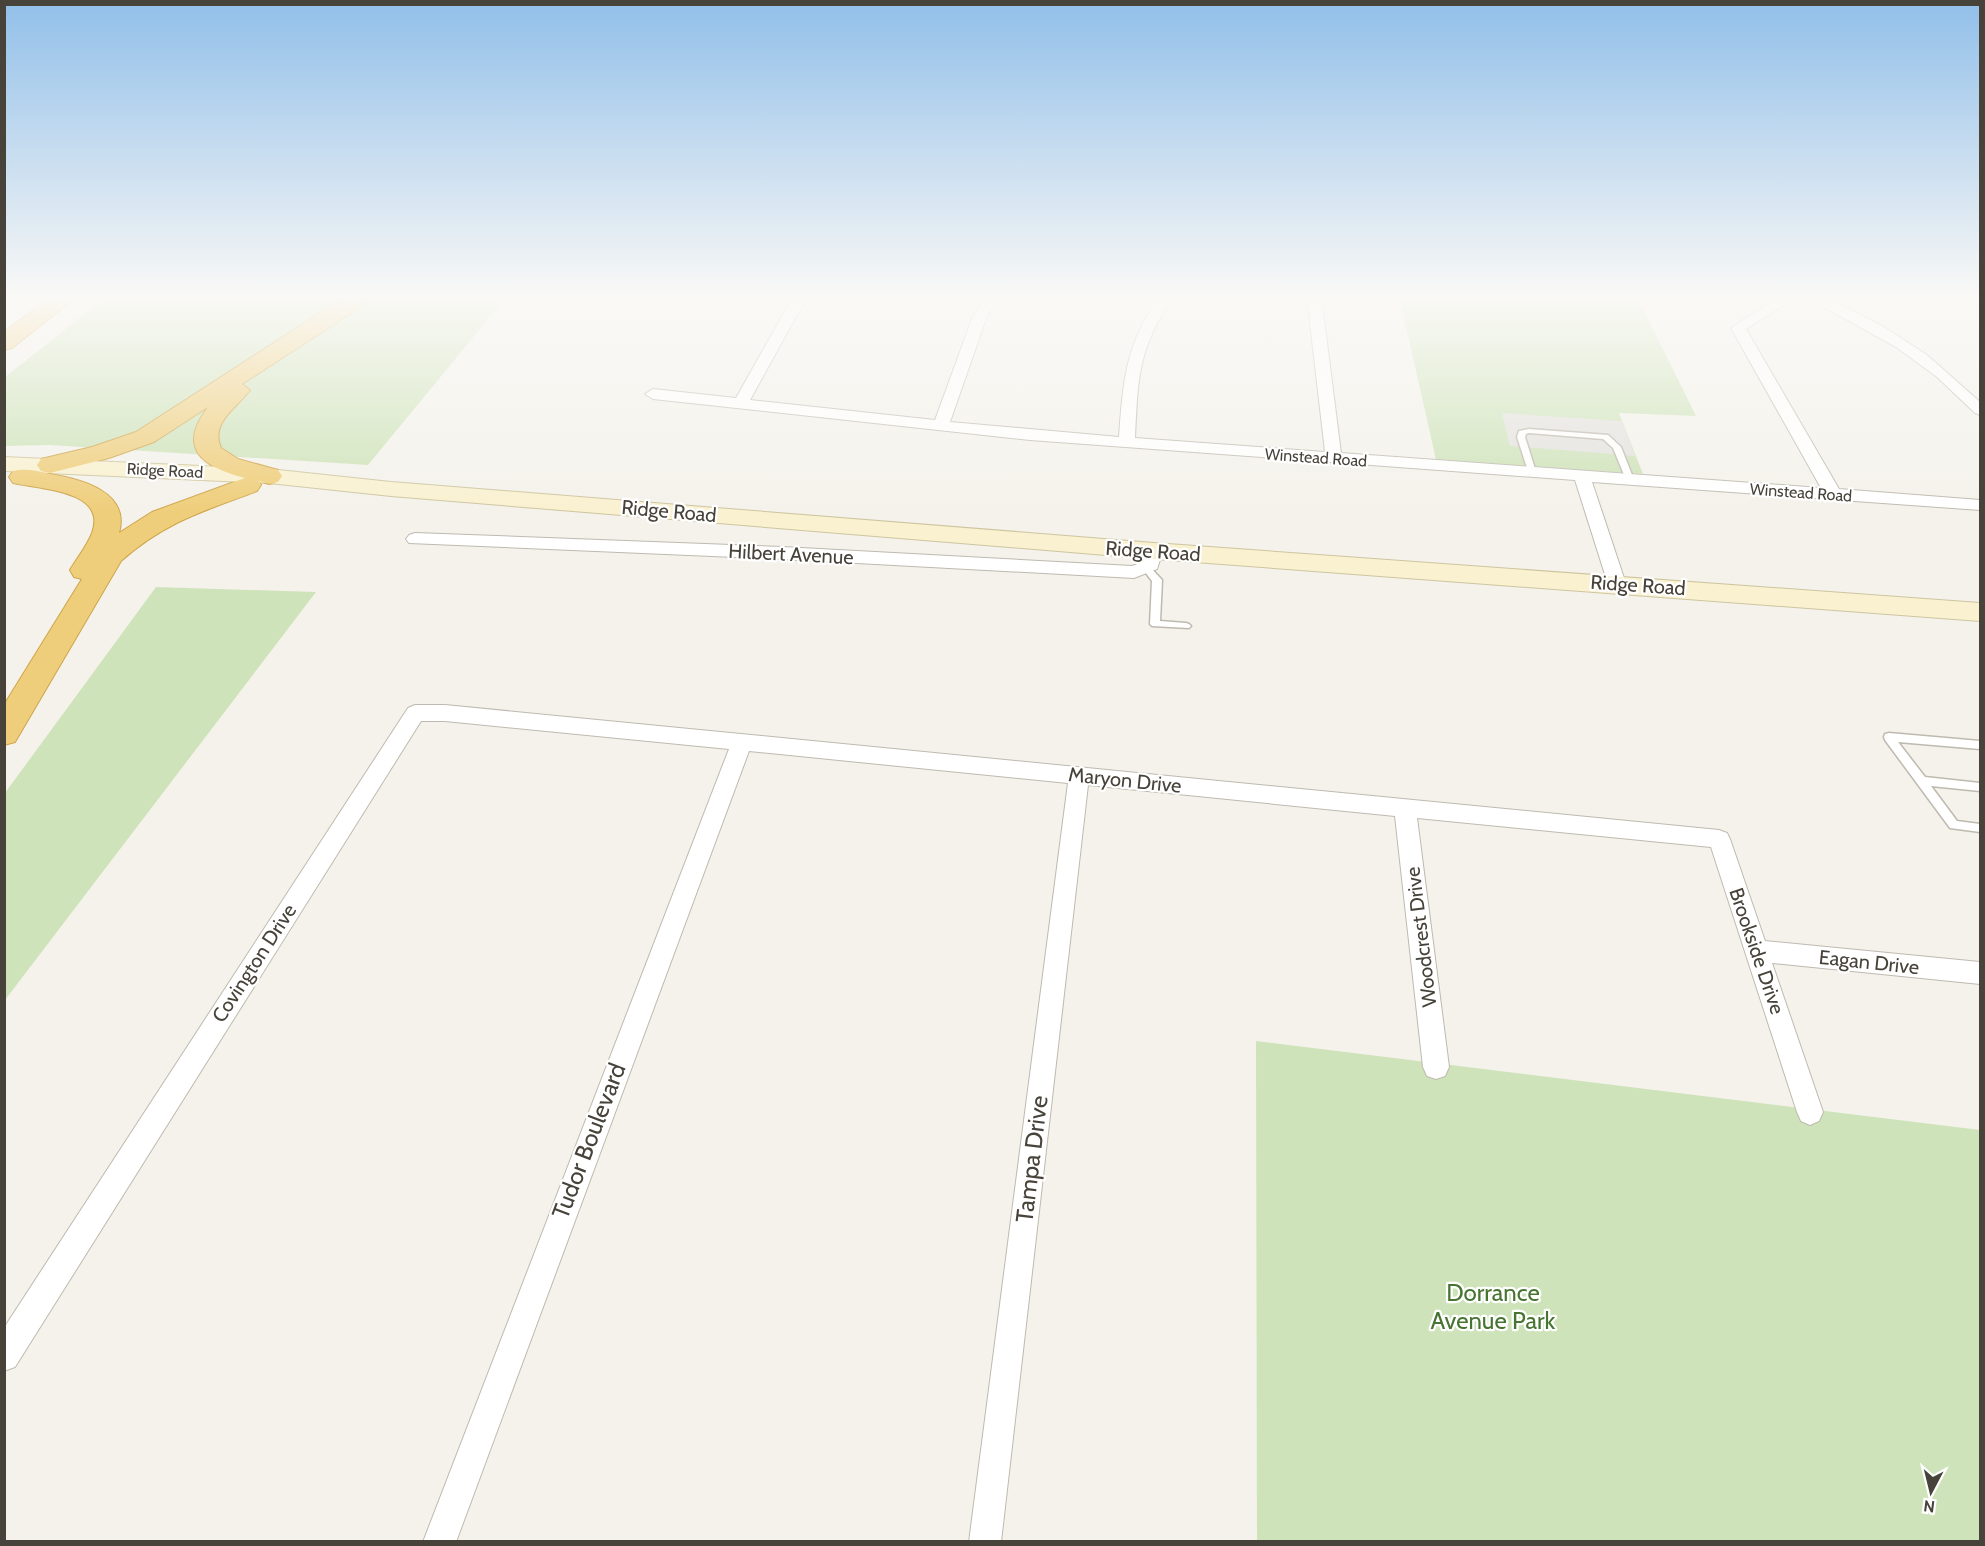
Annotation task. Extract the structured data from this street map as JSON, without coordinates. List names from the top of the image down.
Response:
{
  "streets": {
    "street": [
      "Winstead Road",
      "Ridge Road",
      "Hilbert Avenue",
      "Maryon Drive",
      "Woodcrest Drive",
      "Brookside Drive",
      "Eagan Drive",
      "Covington Drive",
      "Tudor Boulevard",
      "Tampa Drive"
    ]
  },
  "crossings": [
    ["Ridge Road", "Hilbert Avenue"],
    ["Maryon Drive", "Woodcrest Drive"],
    ["Maryon Drive", "Brookside Drive"],
    ["Maryon Drive", "Covington Drive"],
    ["Maryon Drive", "Tudor Boulevard"],
    ["Maryon Drive", "Tampa Drive"],
    ["Brookside Drive", "Eagan Drive"]
  ],
  "parks": ["Dorrance Avenue Park"],
  "north": "bottom"
}
